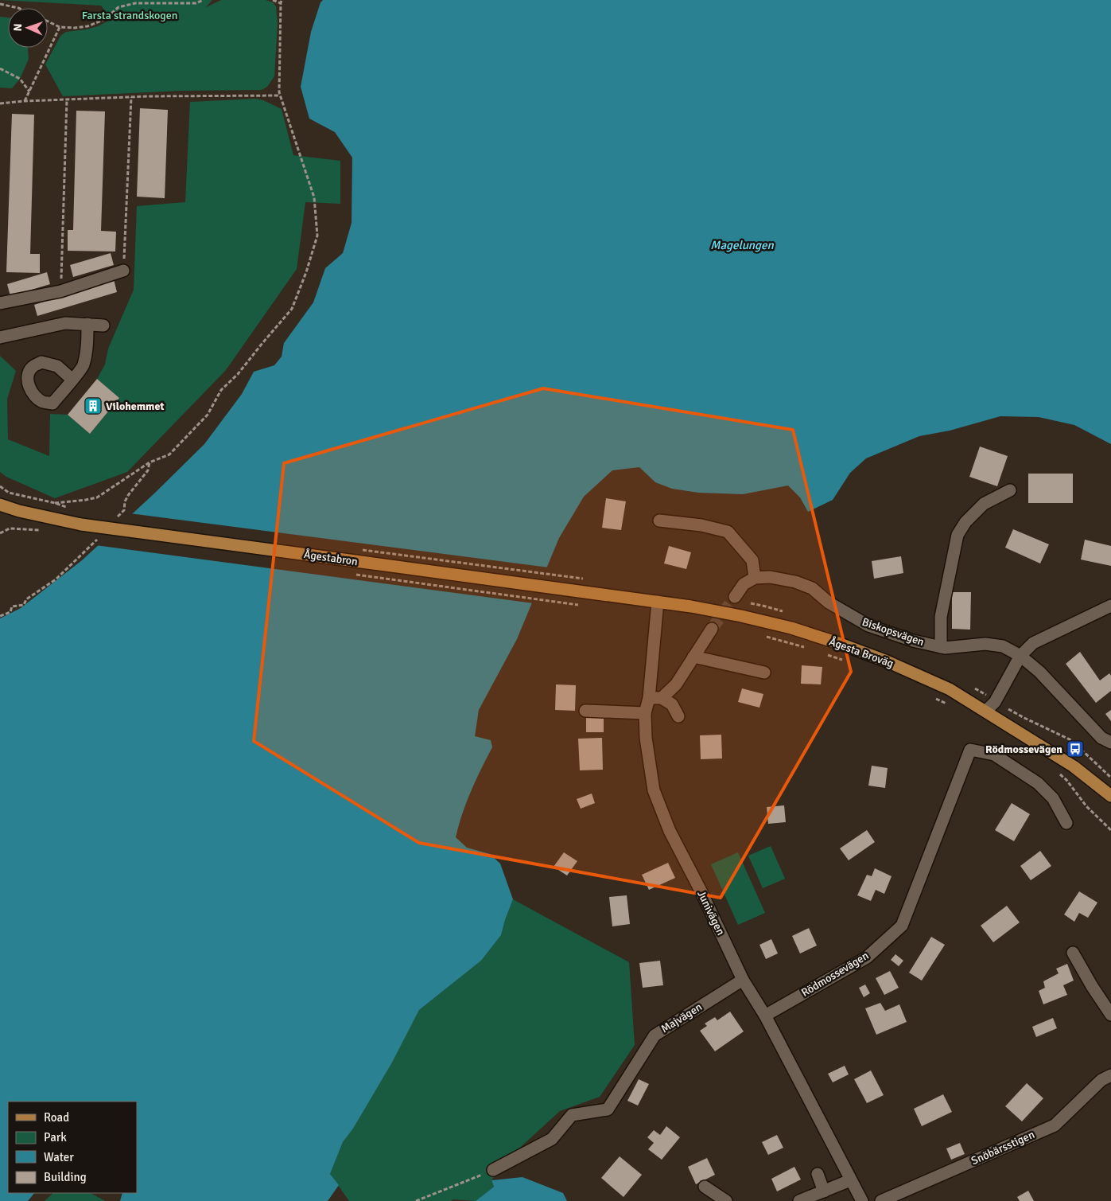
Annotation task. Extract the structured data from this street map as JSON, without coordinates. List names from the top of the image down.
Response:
{
  "streets": {
    "main road": ["Ågestabron", "Ågesta Broväg"],
    "street": [
      "Biskopsvägen",
      "Junivägen",
      "Rödmossevägen",
      "Majvägen",
      "Snöbärsstigen"
    ]
  },
  "crossings": [
    ["Ågestabron", "Ågesta Broväg"],
    ["Ågesta Broväg", "Junivägen"],
    ["Junivägen", "Rödmossevägen"],
    ["Junivägen", "Majvägen"]
  ],
  "water": ["Magelungen"],
  "parks": ["Farsta strandskogen"],
  "places": {
    "building": ["Vilohemmet"],
    "bus stop": ["Rödmossevägen"]
  },
  "legend": [
    "Road",
    "Park",
    "Water",
    "Building"
  ],
  "north": "left"
}
